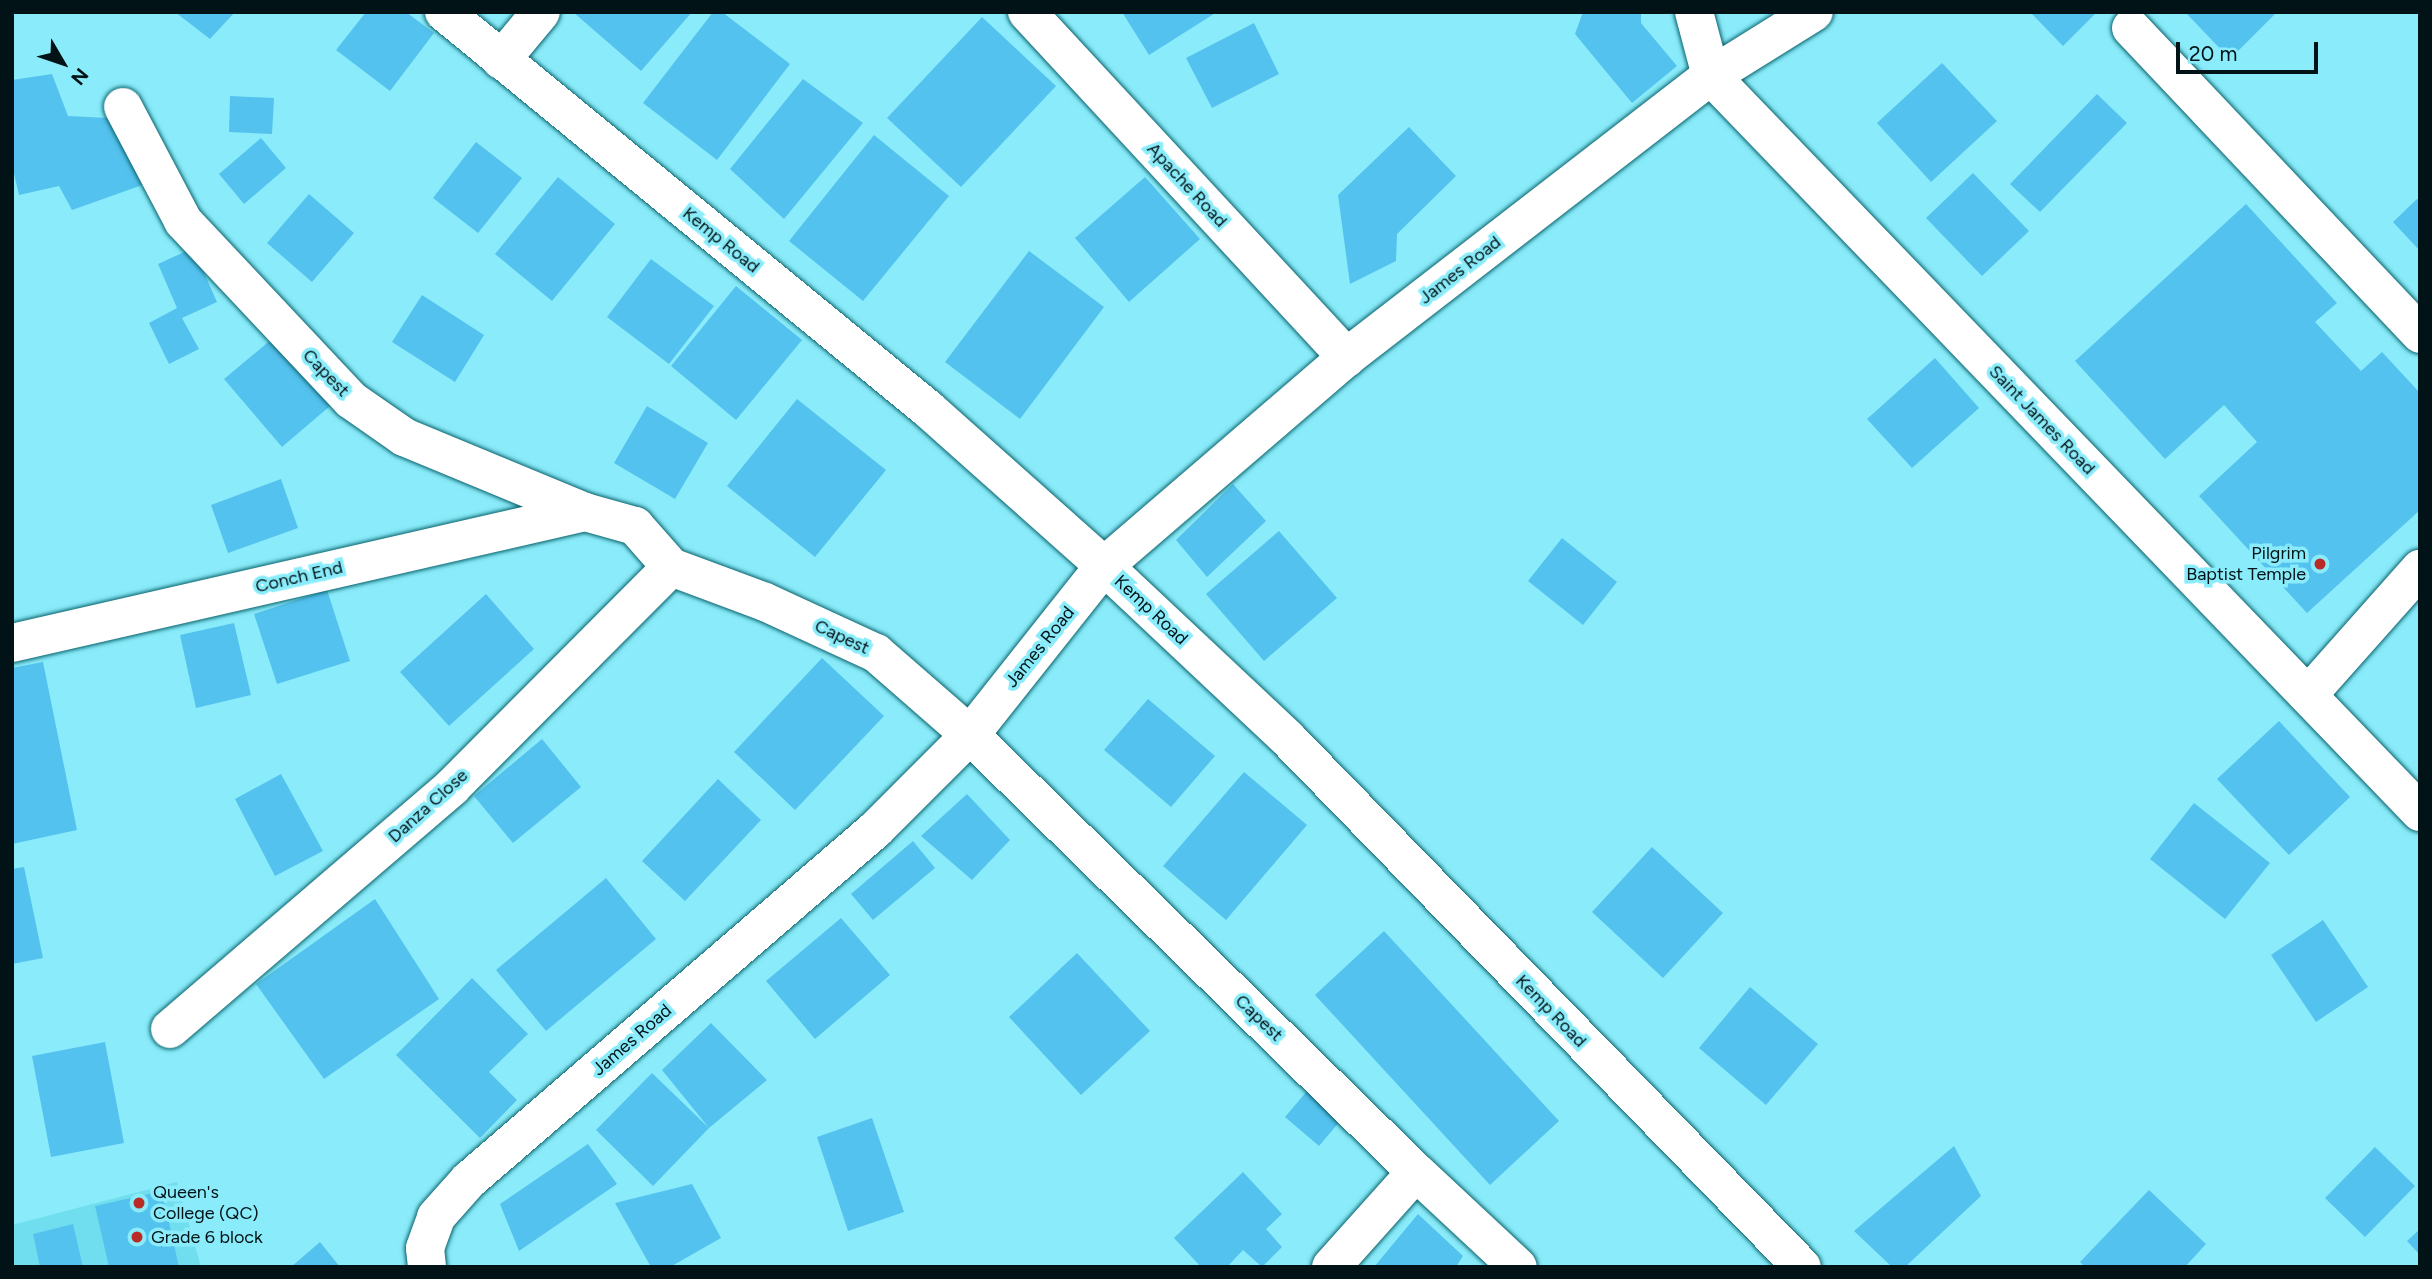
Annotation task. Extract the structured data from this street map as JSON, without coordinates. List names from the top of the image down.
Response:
{
  "streets": {
    "street": [
      "Apache Road",
      "Kemp Road",
      "James Road",
      "Capest",
      "Saint James Road",
      "Conch End",
      "Danza Close"
    ]
  },
  "crossings": [
    ["Apache Road", "James Road"],
    ["Kemp Road", "James Road"],
    ["James Road", "Capest"],
    ["James Road", "Saint James Road"],
    ["Capest", "Conch End"],
    ["Capest", "Danza Close"]
  ],
  "places": ["Pilgrim Baptist Temple", "Queen's College (QC)", "Grade 6 block"],
  "scale_bar": "20 m",
  "north": "bottom right"
}
